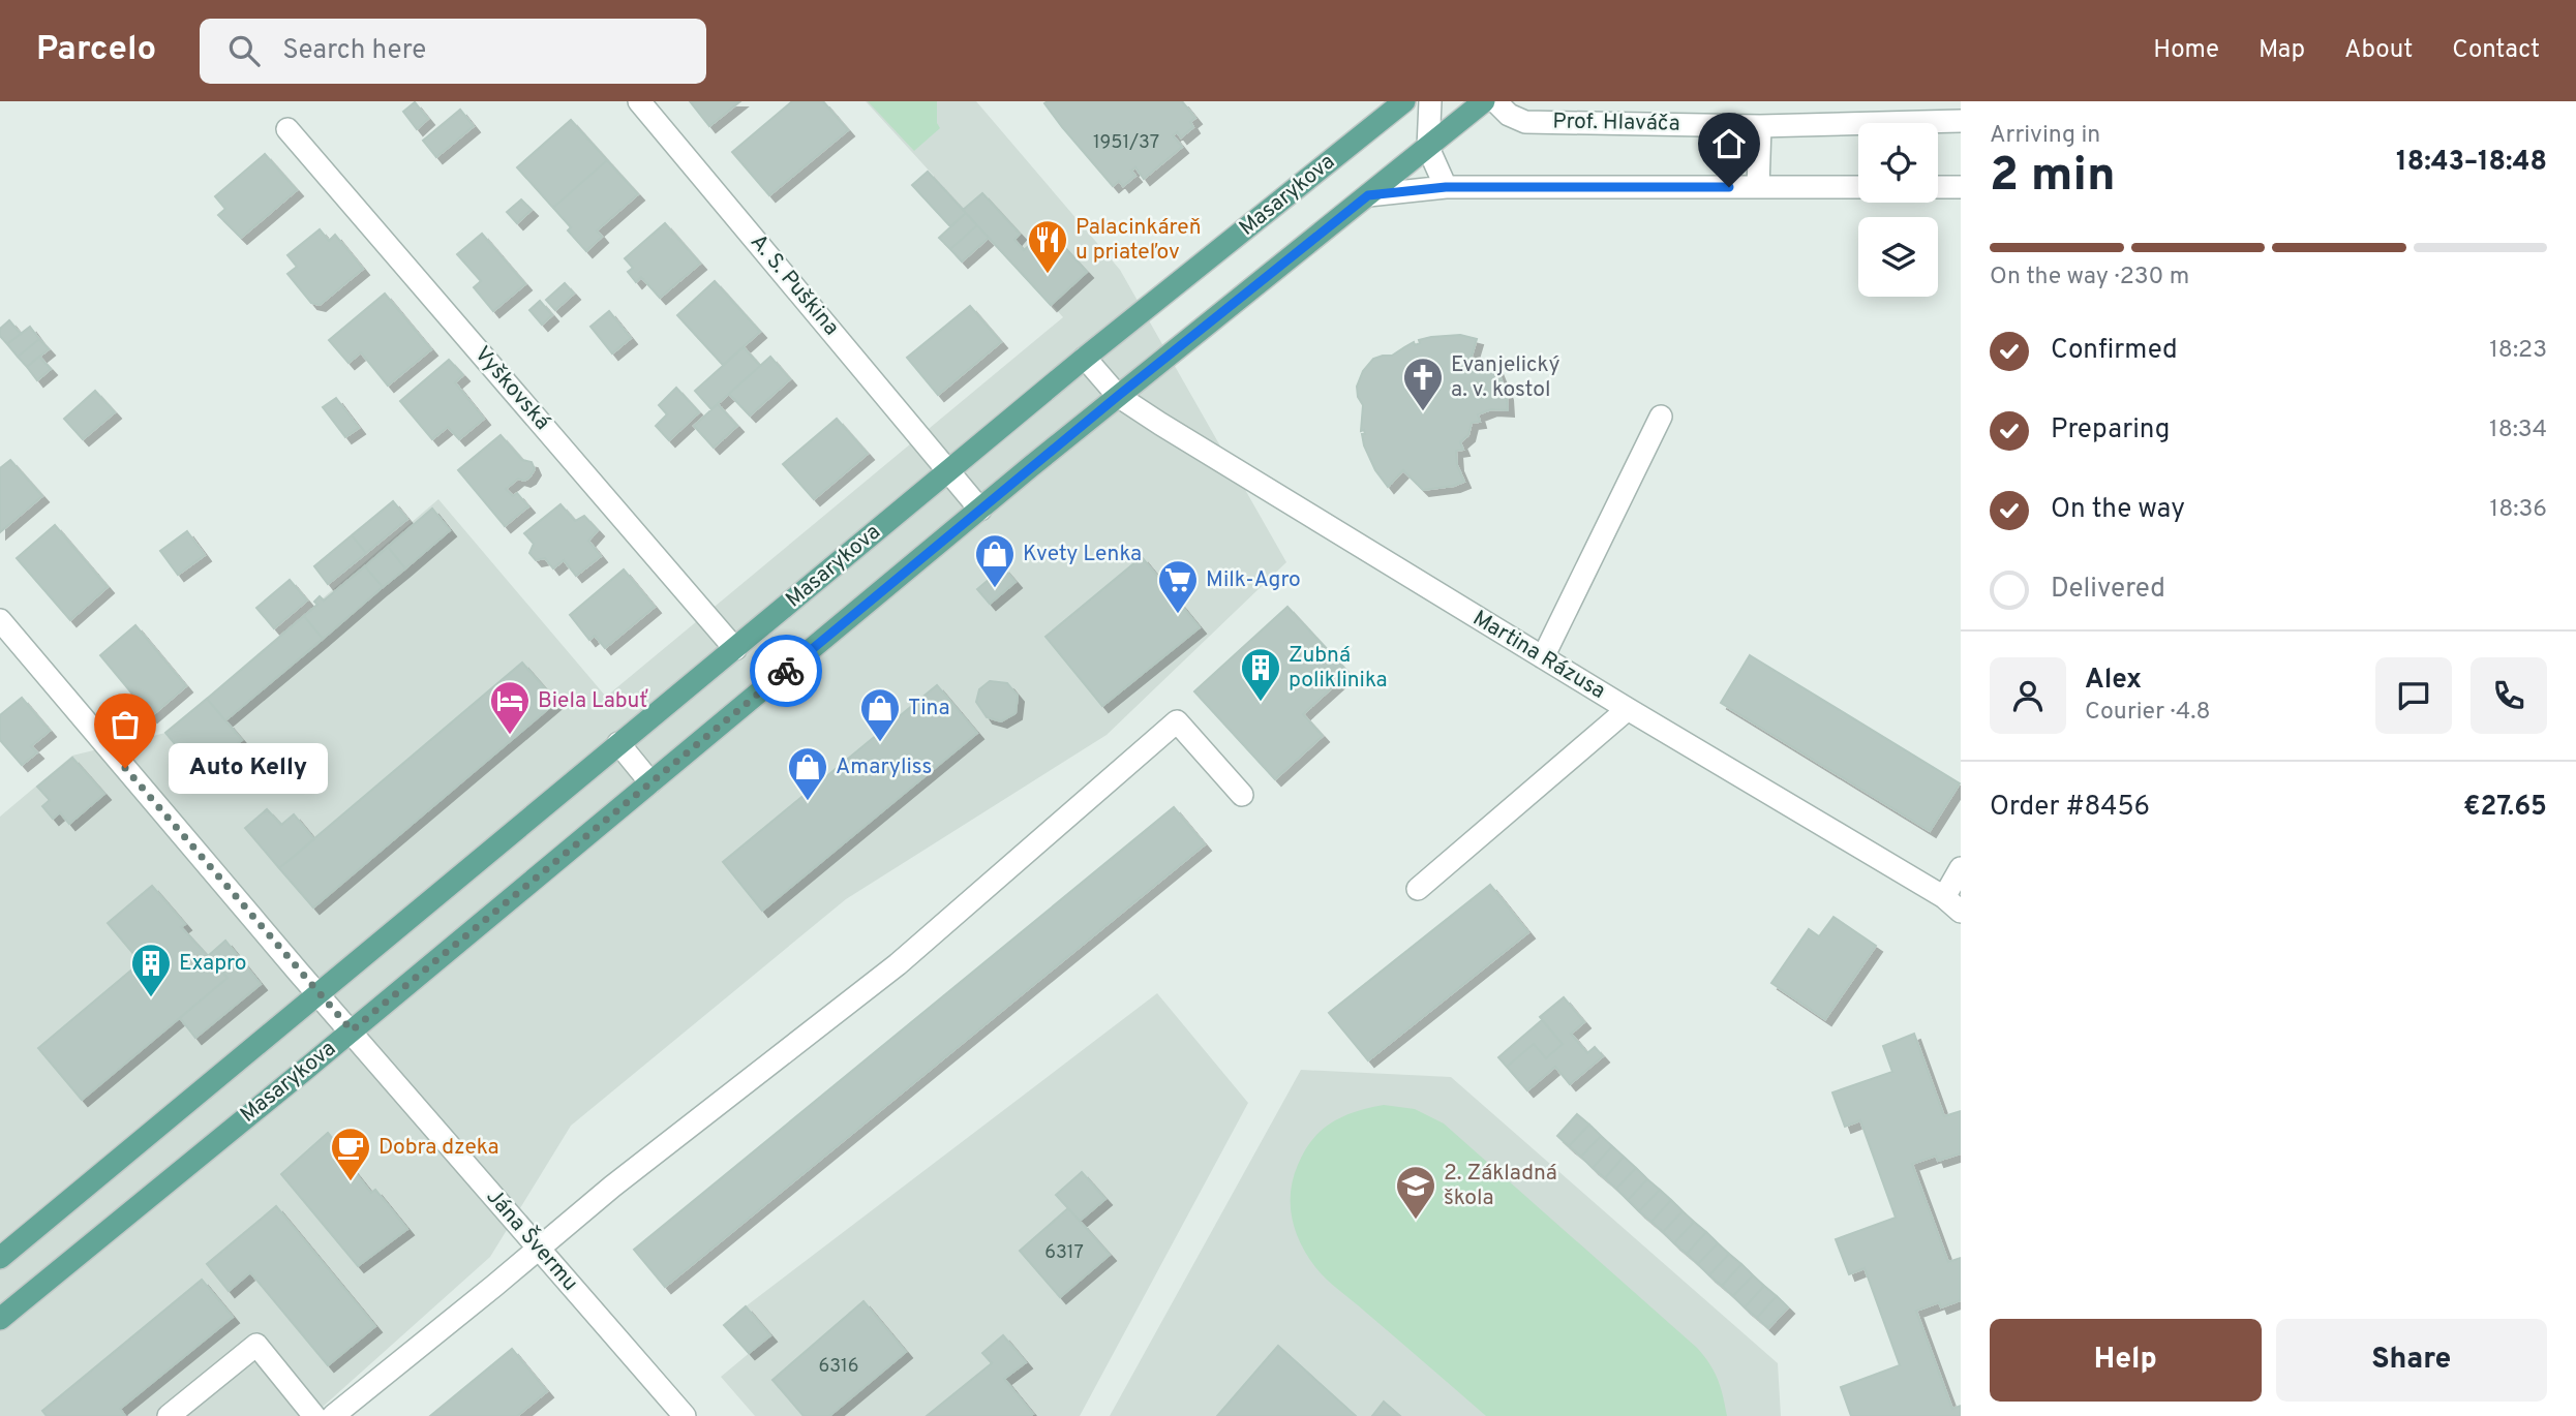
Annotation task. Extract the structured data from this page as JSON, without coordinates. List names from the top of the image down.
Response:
{
  "streets": {
    "main road": ["Masarykova"],
    "street": [
      "Prof. Hlaváča",
      "A. S. Puškina",
      "Vyškovská",
      "Martina Rázusa",
      "Jána Švermu"
    ]
  },
  "crossings": [
    ["Masarykova", "A. S. Puškina"],
    ["Masarykova", "Vyškovská"],
    ["Masarykova", "Martina Rázusa"],
    ["Masarykova", "Jána Švermu"]
  ],
  "places": {
    "restaurant": ["Palacinkáreň u priateľov"],
    "church": ["Evanjelický a. v. kostol"],
    "shop": ["Kvety Lenka", "Tina", "Amaryliss"],
    "supermarket": ["Milk-Agro"],
    "building": ["Zubná poliklinika", "Exapro"],
    "hotel": ["Biela Labuť"],
    "other": ["Auto Kelly"],
    "cafe": ["Dobra dzeka"],
    "school or university": ["2. Základná škola"]
  },
  "house_numbers": ["1951/37", "6317", "6316"],
  "page": {
    "header": "Parcelo",
    "search": "Search here",
    "nav": [
      "Home",
      "Map",
      "About",
      "Contact"
    ],
    "heading": ["2 min", "Arriving in", "18:43–18:48"],
    "panel": [
      "Alex",
      "Courier · 4.8",
      "Order #8456",
      "€27.65"
    ],
    "bar": "On the way · 230 m",
    "list": [
      ["Confirmed", "18:23"],
      ["Preparing", "18:34"],
      ["On the way", "18:36"],
      "Delivered"
    ],
    "bubble": "Auto Kelly",
    "buttons": ["Help", "Share"]
  }
}
